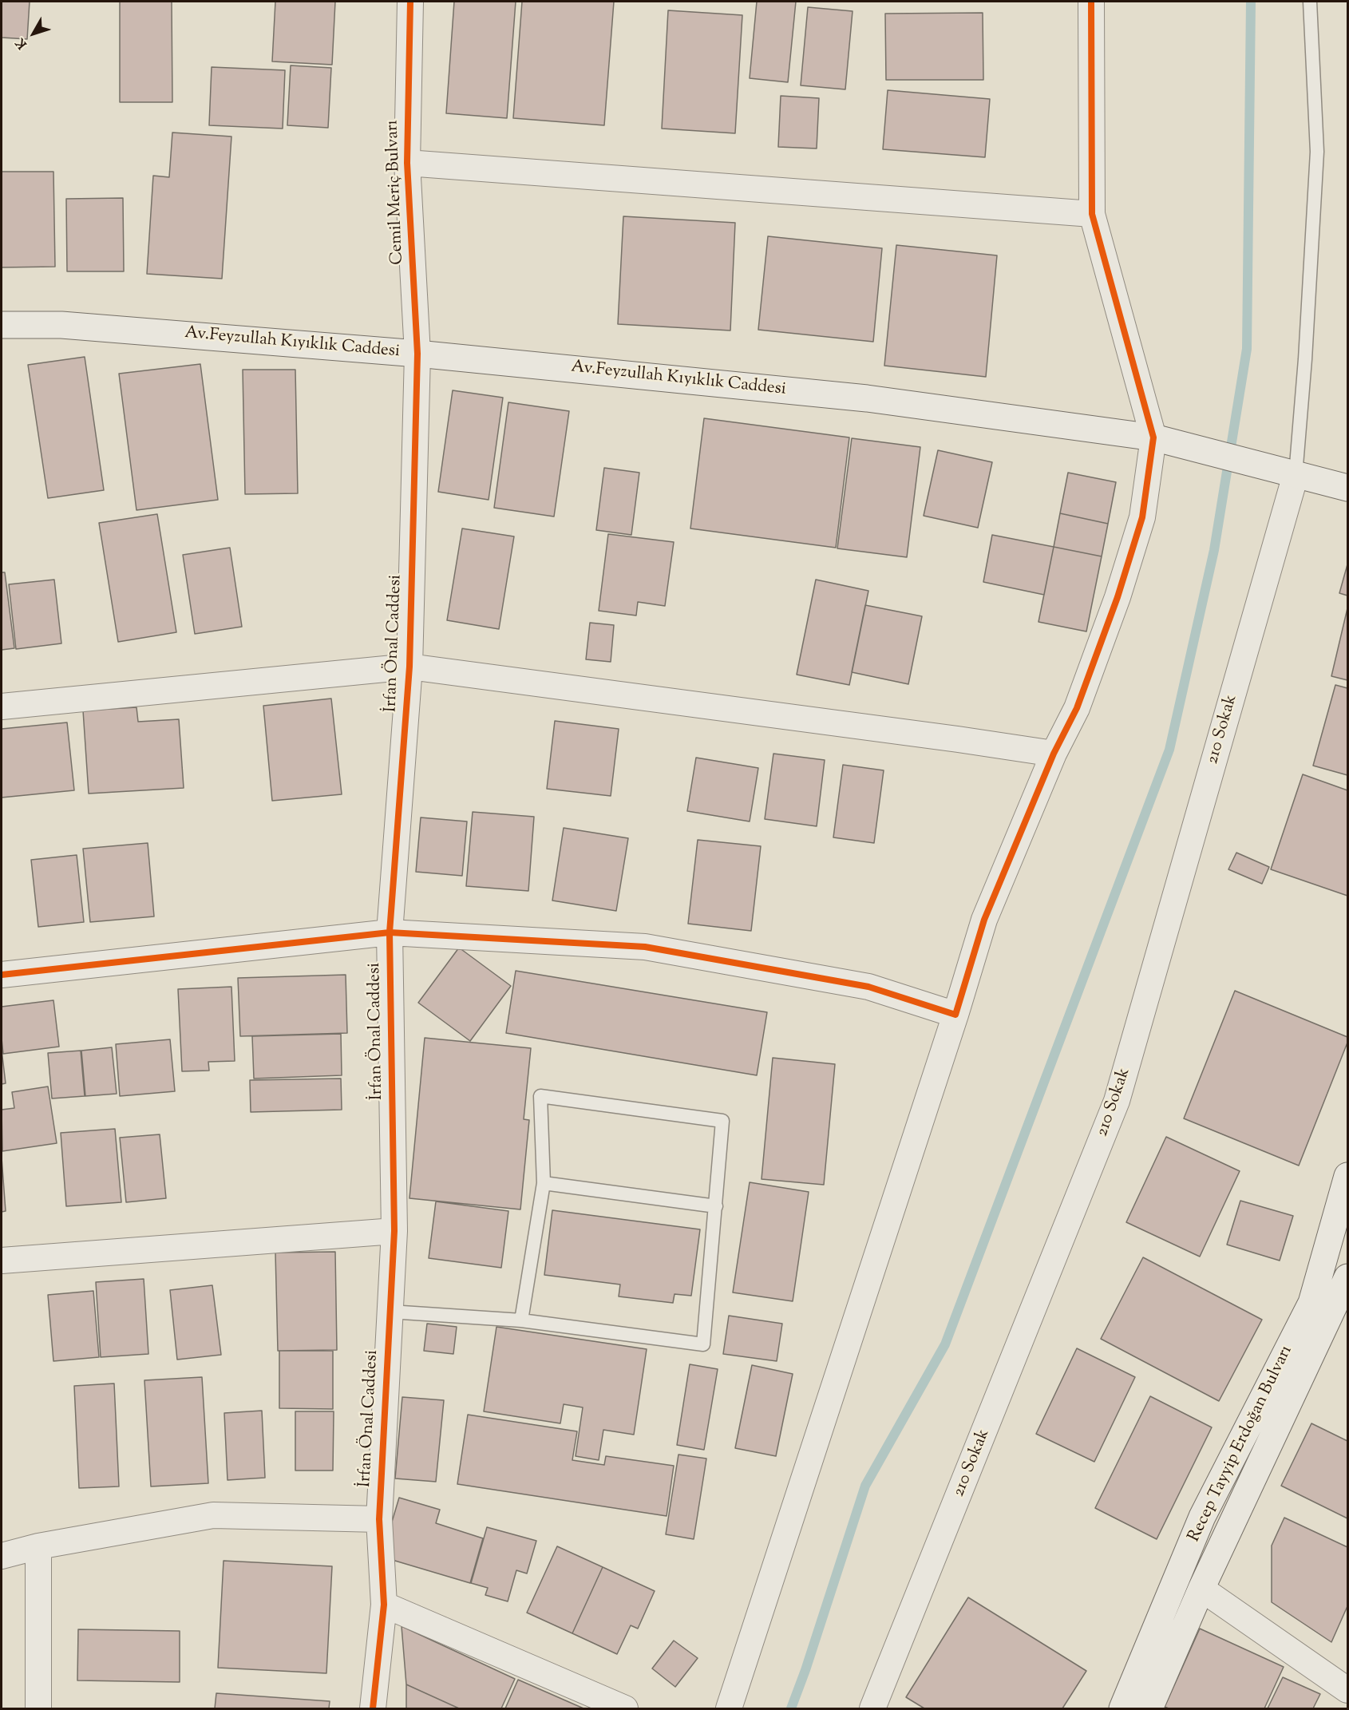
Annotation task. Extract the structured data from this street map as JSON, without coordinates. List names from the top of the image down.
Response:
{
  "streets": {
    "street": [
      "Cemil Meriç Bulvarı",
      "Av.Feyzullah Kıyıklık Caddesi",
      "İrfan Önal Caddesi",
      "210 Sokak",
      "Recep Tayyip Erdoğan Bulvarı"
    ]
  },
  "crossings": [
    ["Cemil Meriç Bulvarı", "Av.Feyzullah Kıyıklık Caddesi"],
    ["Cemil Meriç Bulvarı", "İrfan Önal Caddesi"],
    ["Av.Feyzullah Kıyıklık Caddesi", "İrfan Önal Caddesi"],
    ["Av.Feyzullah Kıyıklık Caddesi", "210 Sokak"]
  ],
  "north": "bottom left"
}
